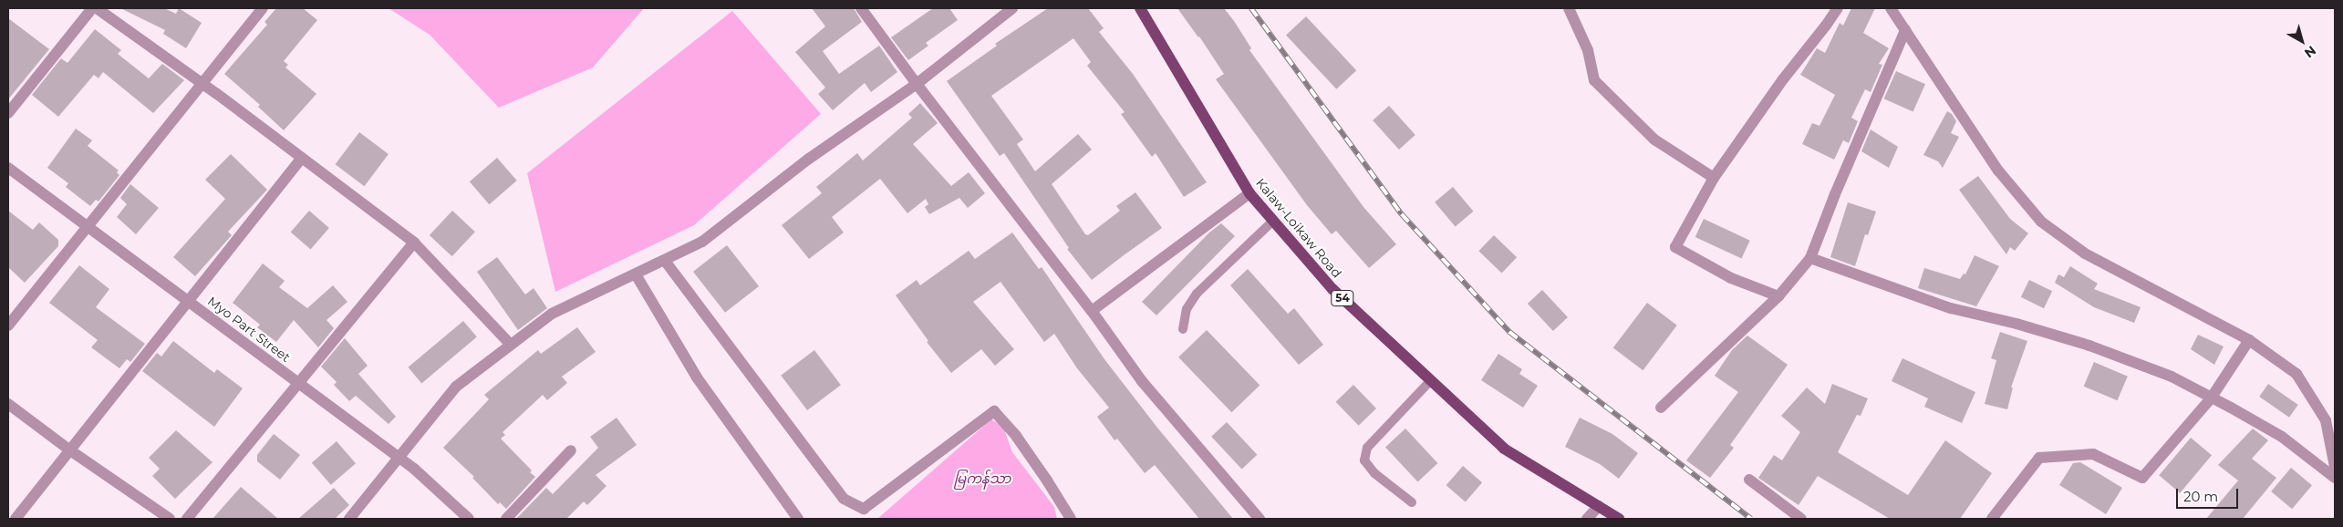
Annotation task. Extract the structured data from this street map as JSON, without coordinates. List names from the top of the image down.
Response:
{
  "streets": {
    "main road": ["Kalaw-Loikaw Road", "54"],
    "street": ["Myo Part Street"]
  },
  "water": ["မြကန်သာ"],
  "scale_bar": "20 m",
  "north": "bottom right"
}
